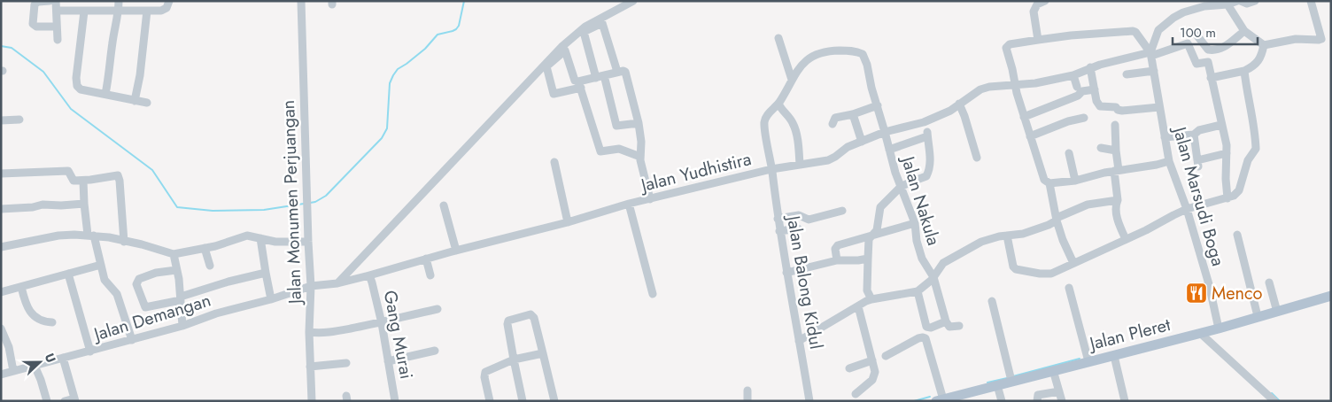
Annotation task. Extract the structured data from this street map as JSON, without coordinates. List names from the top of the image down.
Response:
{
  "streets": {
    "main road": ["Jalan Pleret"],
    "street": [
      "Jalan Yudhistira",
      "Jalan Marsudi Boga",
      "Jalan Nakula",
      "Jalan Monumen Perjuangan",
      "Jalan Balong Kidul",
      "Jalan Demangan",
      "Gang Murai"
    ]
  },
  "crossings": [
    ["Jalan Yudhistira", "Jalan Marsudi Boga"],
    ["Jalan Yudhistira", "Jalan Nakula"],
    ["Jalan Yudhistira", "Jalan Balong Kidul"],
    ["Jalan Yudhistira", "Jalan Demangan"],
    ["Jalan Marsudi Boga", "Jalan Pleret"],
    ["Jalan Nakula", "Jalan Balong Kidul"],
    ["Jalan Monumen Perjuangan", "Jalan Demangan"],
    ["Jalan Demangan", "Gang Murai"]
  ],
  "places": {
    "restaurant": ["Menco"]
  },
  "scale_bar": "100 m",
  "north": "right"
}
